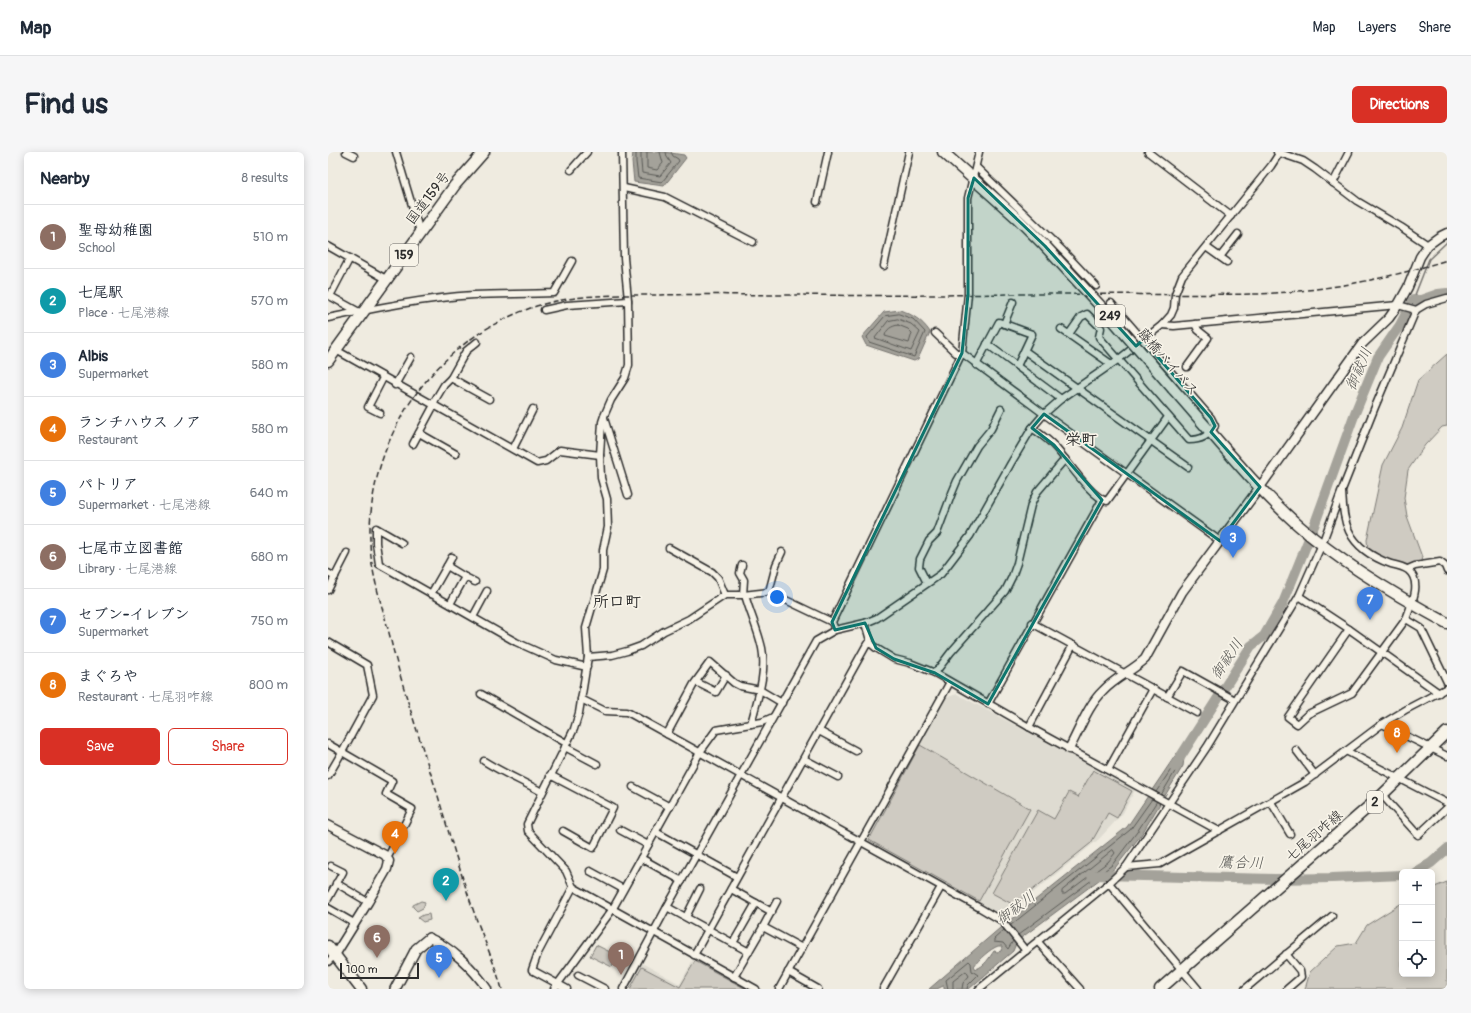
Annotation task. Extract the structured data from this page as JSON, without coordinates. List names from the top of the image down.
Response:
{
  "streets": {
    "main road": [
      "国道159号",
      "159",
      "249",
      "藤橋バイパス",
      "2",
      "七尾羽咋線"
    ]
  },
  "districts": ["栄町", "所口町"],
  "water": ["御祓川", "鷹合川"],
  "scale_bar": "100 m",
  "page": {
    "header": "Map",
    "nav": ["Map", "Layers", "Share"],
    "buttons": [
      "Directions",
      ["Save", "Share"]
    ],
    "title": "Find us",
    "heading": ["Nearby", "8 results"],
    "list": [
      {
        "mark": "1",
        "name": "聖母幼稚園",
        "note": "School",
        "value": "510 m"
      },
      {
        "mark": "2",
        "name": "七尾駅",
        "note": "Place · 七尾港線",
        "value": "570 m"
      },
      {
        "mark": "3",
        "name": "Albis",
        "note": "Supermarket",
        "value": "580 m"
      },
      {
        "mark": "4",
        "name": "ランチハウス ノア",
        "note": "Restaurant",
        "value": "580 m"
      },
      {
        "mark": "5",
        "name": "パトリア",
        "note": "Supermarket · 七尾港線",
        "value": "640 m"
      },
      {
        "mark": "6",
        "name": "七尾市立図書館",
        "note": "Library · 七尾港線",
        "value": "680 m"
      },
      {
        "mark": "7",
        "name": "セブン-イレブン",
        "note": "Supermarket",
        "value": "750 m"
      },
      {
        "mark": "8",
        "name": "まぐろや",
        "note": "Restaurant · 七尾羽咋線",
        "value": "800 m"
      }
    ],
    "pins": [
      "3",
      "7",
      "8",
      "4",
      "2",
      "6",
      "1",
      "5"
    ],
    "map_buttons": ["+", "−"],
    "scale": "100 m"
  }
}
